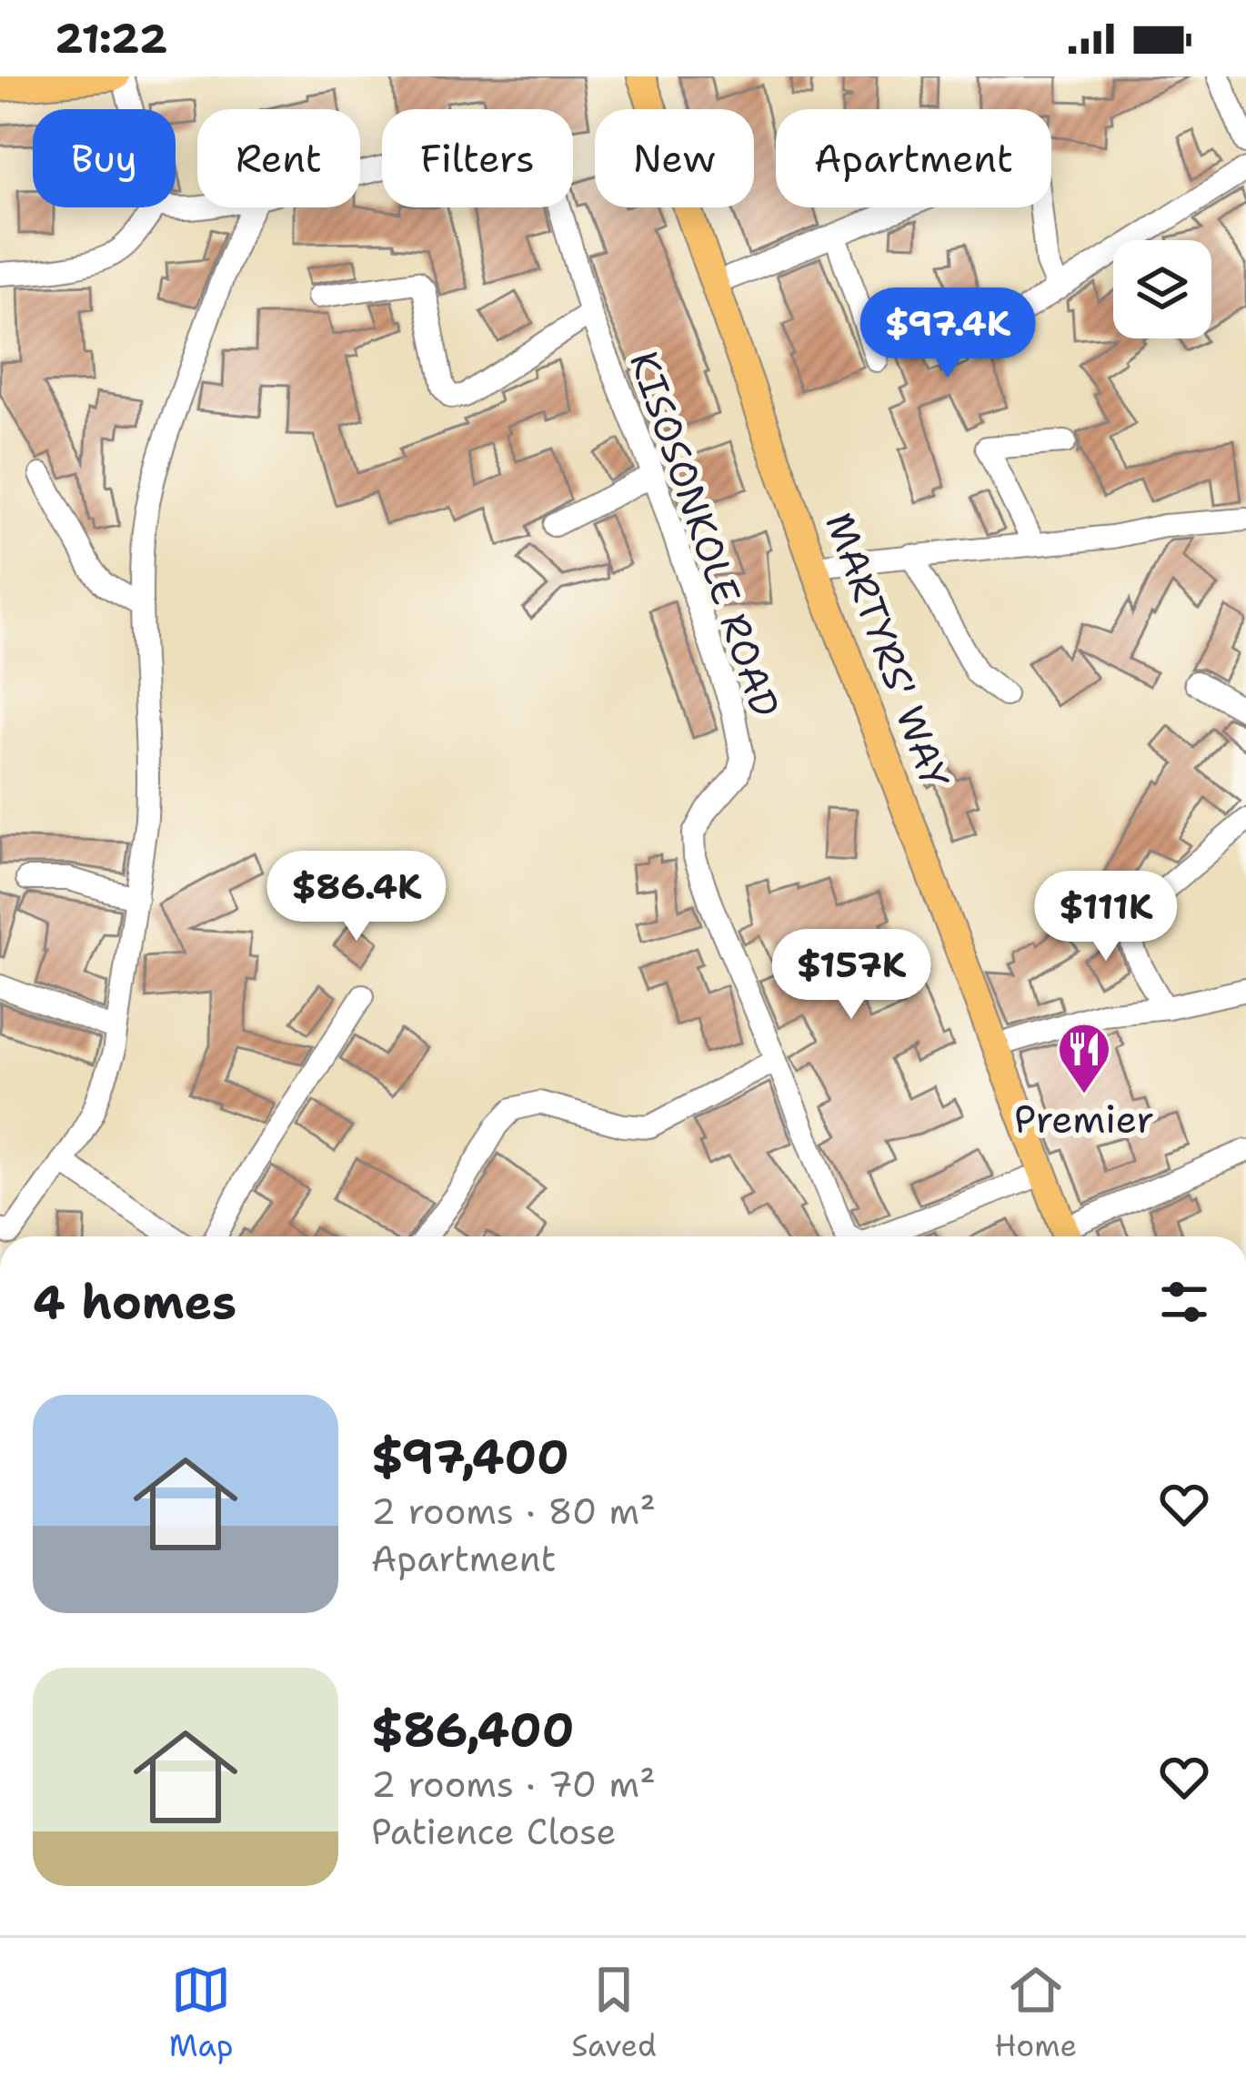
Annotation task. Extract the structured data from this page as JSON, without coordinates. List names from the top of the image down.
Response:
{
  "streets": {
    "main road": ["MARTYRS' WAY"],
    "street": ["KISOSONKOLE ROAD"]
  },
  "crossings": [
    ["KISOSONKOLE ROAD", "MARTYRS' WAY"]
  ],
  "places": {
    "restaurant": ["Premier"]
  },
  "page": {
    "status": "21:22",
    "chip": [
      "Buy",
      "Rent",
      "Filters",
      "New",
      "Apartment"
    ],
    "price": [
      "$97.4K",
      "$86.4K",
      "$111K",
      "$157K"
    ],
    "heading": "4 homes",
    "list": [
      {
        "name": "$97,400",
        "note": "2 rooms · 80 m² · Apartment"
      },
      {
        "name": "$86,400",
        "note": "2 rooms · 70 m² · Patience Close"
      }
    ],
    "tabs": ["Map", "Saved", "Home"]
  }
}
